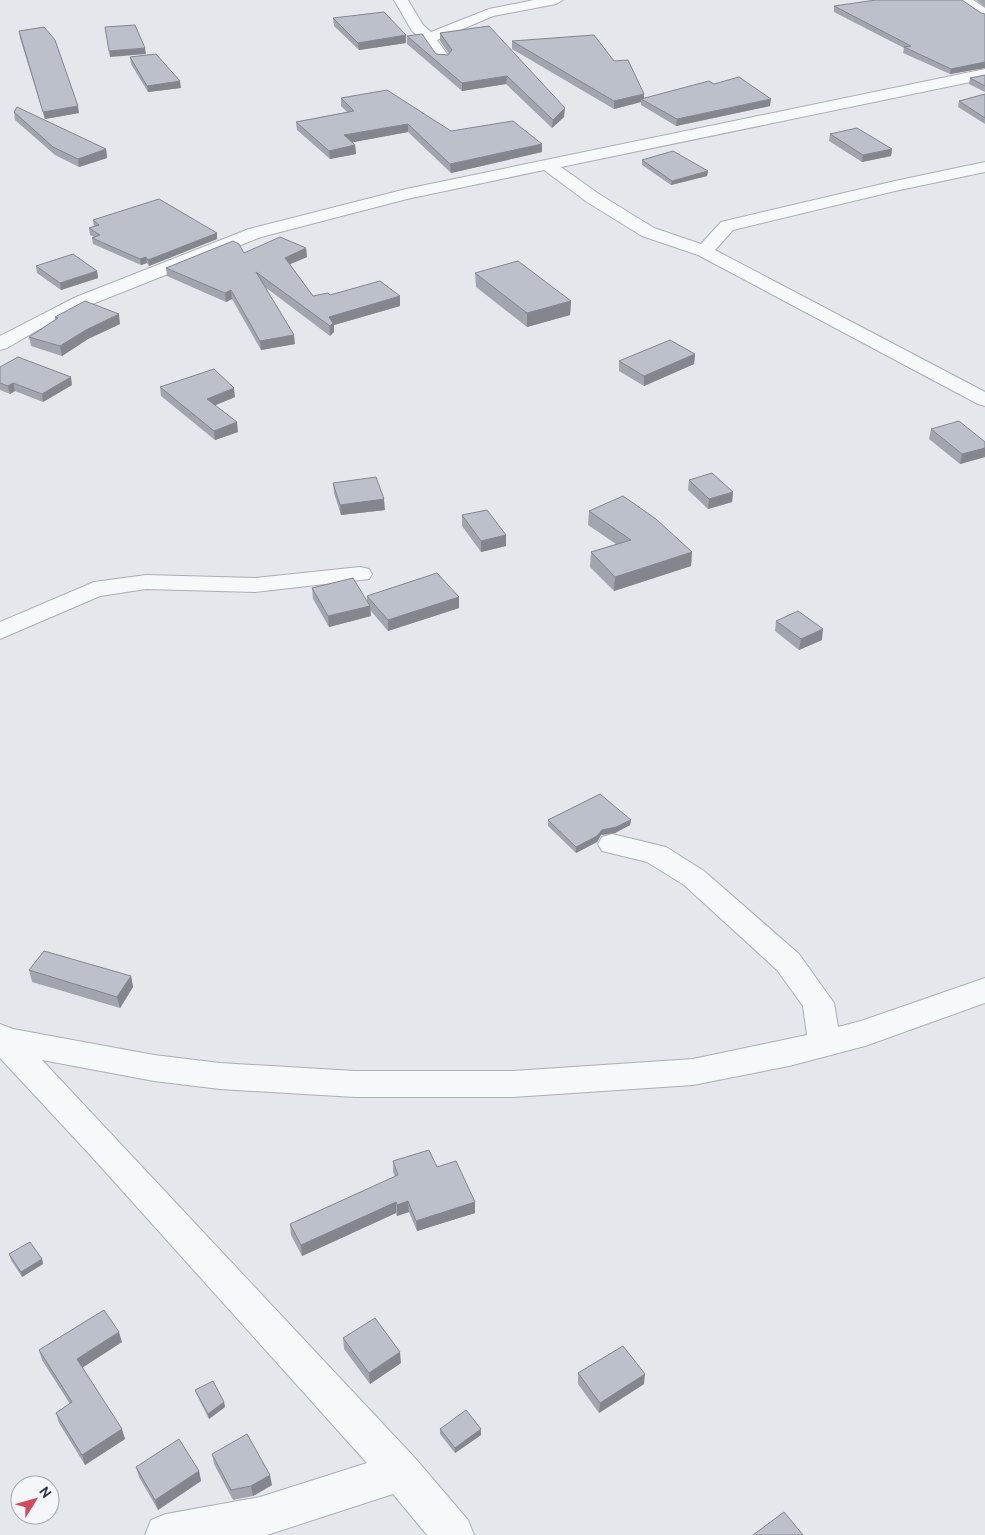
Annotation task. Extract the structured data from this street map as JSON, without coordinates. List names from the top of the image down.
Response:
{
  "north": "top right"
}
